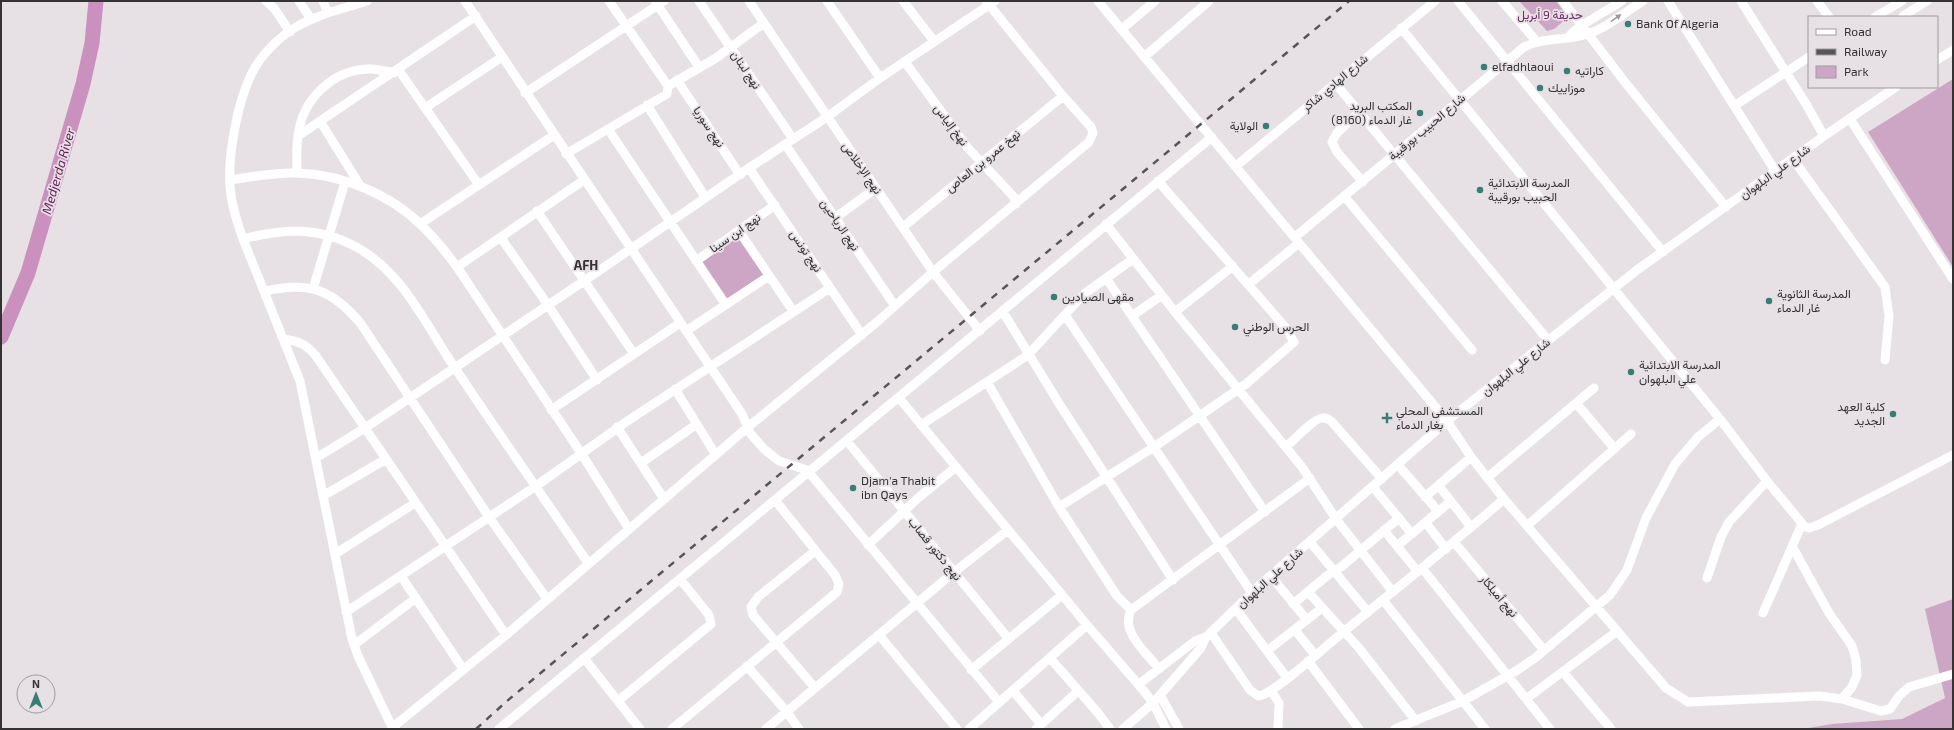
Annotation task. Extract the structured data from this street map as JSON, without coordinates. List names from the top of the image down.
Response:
{
  "streets": {
    "street": [
      "نهج لبنان",
      "شارع الهادي شاكر",
      "نهخ إلياس",
      "نهج سوريا",
      "شارع الحبيب بورقيبة",
      "نهخ عمرو بن العاص",
      "نهج الإخلاص",
      "شارع علي البلهوان",
      "نهج الرياحين",
      "نهج ابن سينا",
      "نهج تونس",
      "نهج دكتور قصاب",
      "نهج أميلكار"
    ]
  },
  "crossings": [
    ["نهج لبنان", "نهج الرياحين"],
    ["نهخ إلياس", "نهخ عمرو بن العاص"],
    ["نهخ عمرو بن العاص", "نهج الإخلاص"],
    ["نهج ابن سينا", "نهج تونس"]
  ],
  "districts": ["AFH"],
  "water": ["Medjerda River"],
  "parks": ["حديقة 9 أبريل"],
  "places": {
    "other": [
      "Bank Of Algeria",
      "elfadhlaoui",
      "كاراتيه",
      "موزاييك",
      "المكتب البريد غار الدماء (8160)",
      "الولاية",
      "المدرسة الابتدائية الحبيب بورقيبة",
      "مقهى الصيادين",
      "المدرسة الثانوية غار الدماء",
      "الحرس الوطني",
      "المدرسة الابتدائية علي البلهوان",
      "كلية العهد الجديد",
      "Djam'a Thabit ibn Qays"
    ],
    "health": ["المستشفى المحلي بغار الدماء"]
  },
  "legend": ["Road", "Railway", "Park"],
  "north": "top"
}
